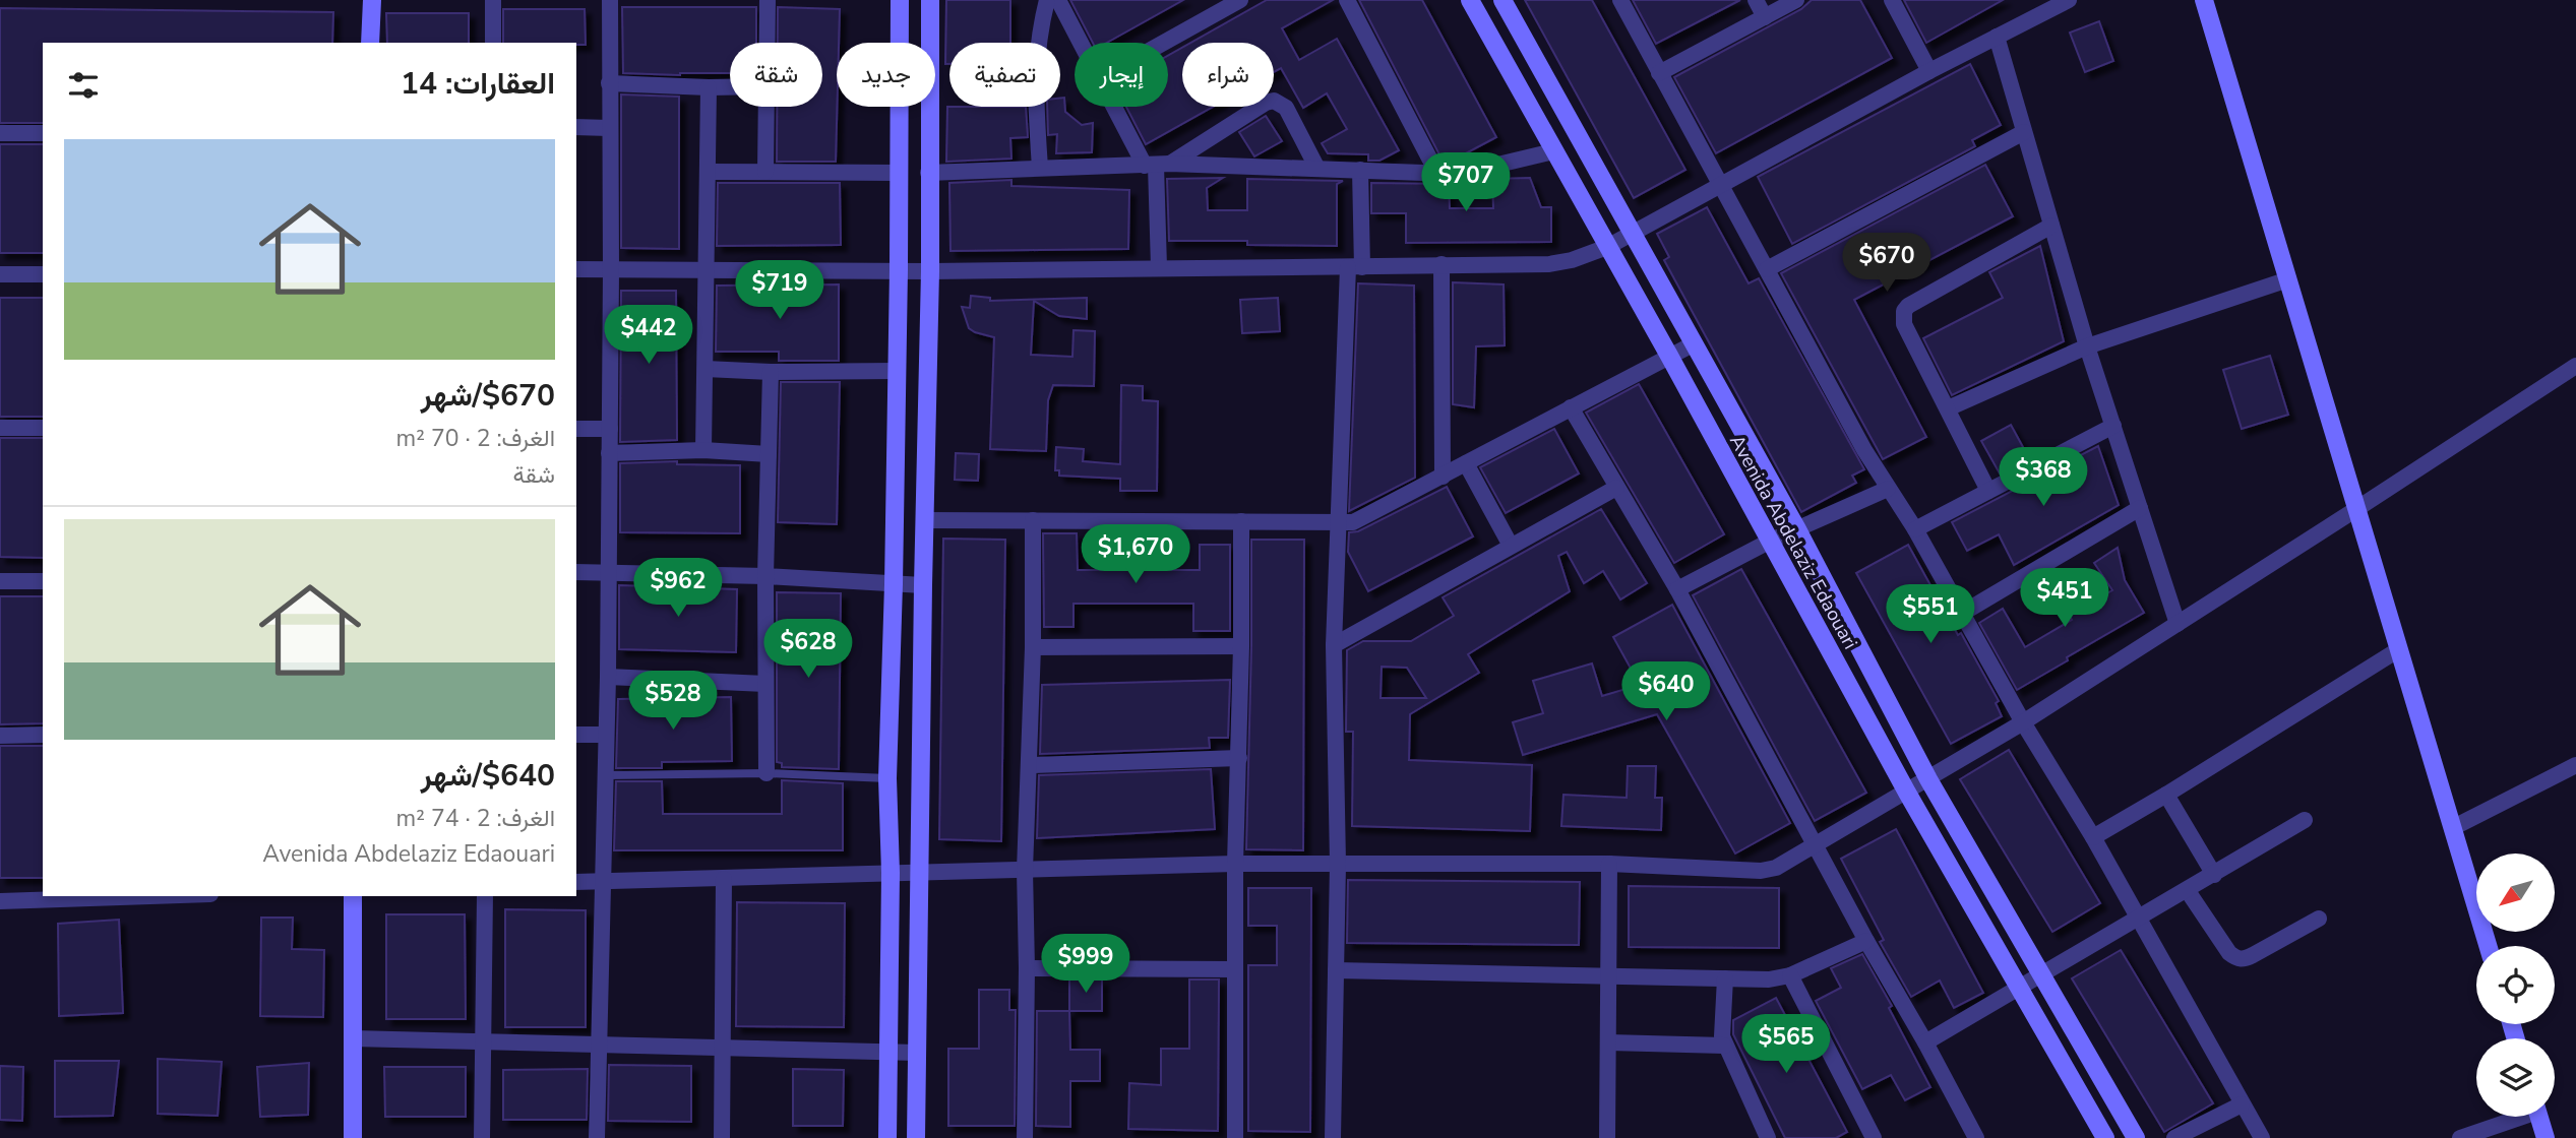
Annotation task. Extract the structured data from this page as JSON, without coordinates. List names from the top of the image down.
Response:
{
  "streets": {
    "street": ["Avenida Abdelaziz Edaouari"]
  },
  "north": "bottom left",
  "page": {
    "chip": [
      "شراء",
      "إيجار",
      "تصفية",
      "جديد",
      "شقة"
    ],
    "heading": "العقارات: 14",
    "list": [
      {
        "name": "$670/شهر",
        "note": "الغرف: 2 · 70 m² · شقة"
      },
      {
        "name": "$640/شهر",
        "note": "الغرف: 2 · 74 m² · Avenida Abdelaziz Edaouari"
      }
    ],
    "price": [
      "$707",
      "$670",
      "$719",
      "$442",
      "$368",
      "$1,670",
      "$962",
      "$451",
      "$551",
      "$628",
      "$640",
      "$528",
      "$999",
      "$565"
    ]
  }
}
